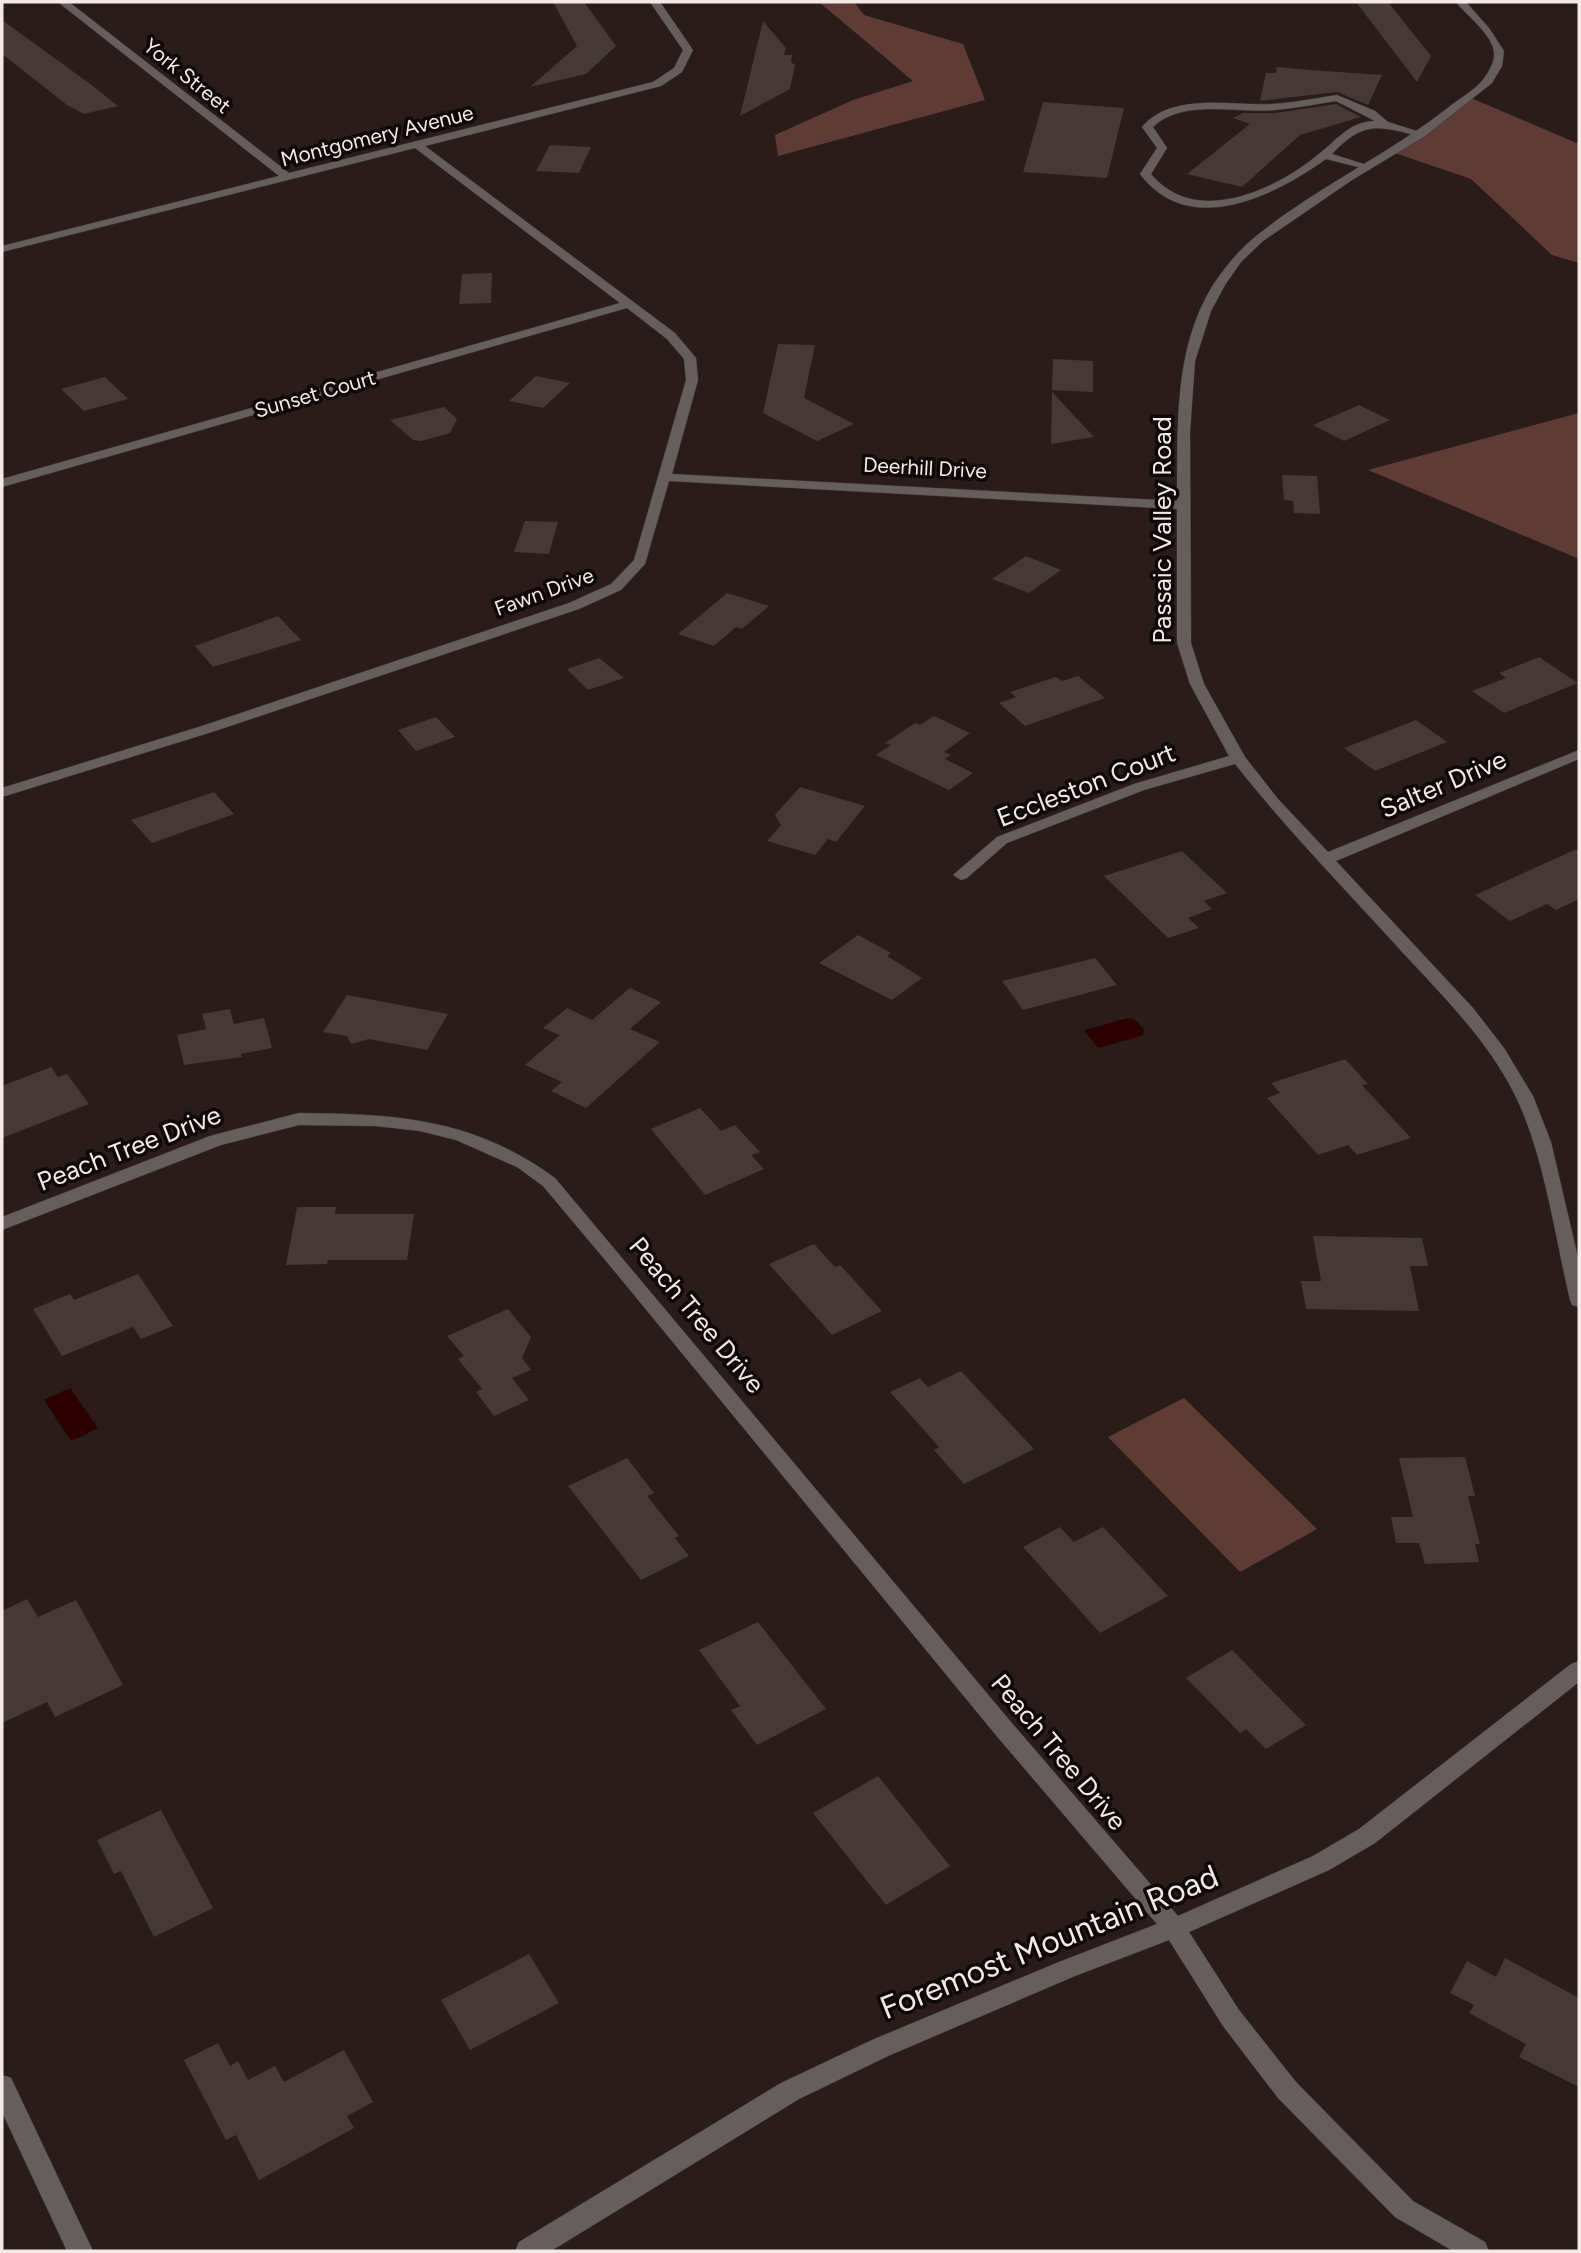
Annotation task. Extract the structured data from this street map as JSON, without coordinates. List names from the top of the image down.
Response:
{
  "streets": {
    "street": [
      "York Street",
      "Montgomery Avenue",
      "Sunset Court",
      "Deerhill Drive",
      "Passaic Valley Road",
      "Fawn Drive",
      "Salter Drive",
      "Eccleston Court",
      "Peach Tree Drive",
      "Foremost Mountain Road"
    ]
  },
  "crossings": [
    ["York Street", "Montgomery Avenue"],
    ["Montgomery Avenue", "Fawn Drive"],
    ["Sunset Court", "Fawn Drive"],
    ["Deerhill Drive", "Passaic Valley Road"],
    ["Deerhill Drive", "Fawn Drive"],
    ["Passaic Valley Road", "Salter Drive"],
    ["Passaic Valley Road", "Eccleston Court"],
    ["Peach Tree Drive", "Foremost Mountain Road"]
  ]
}
